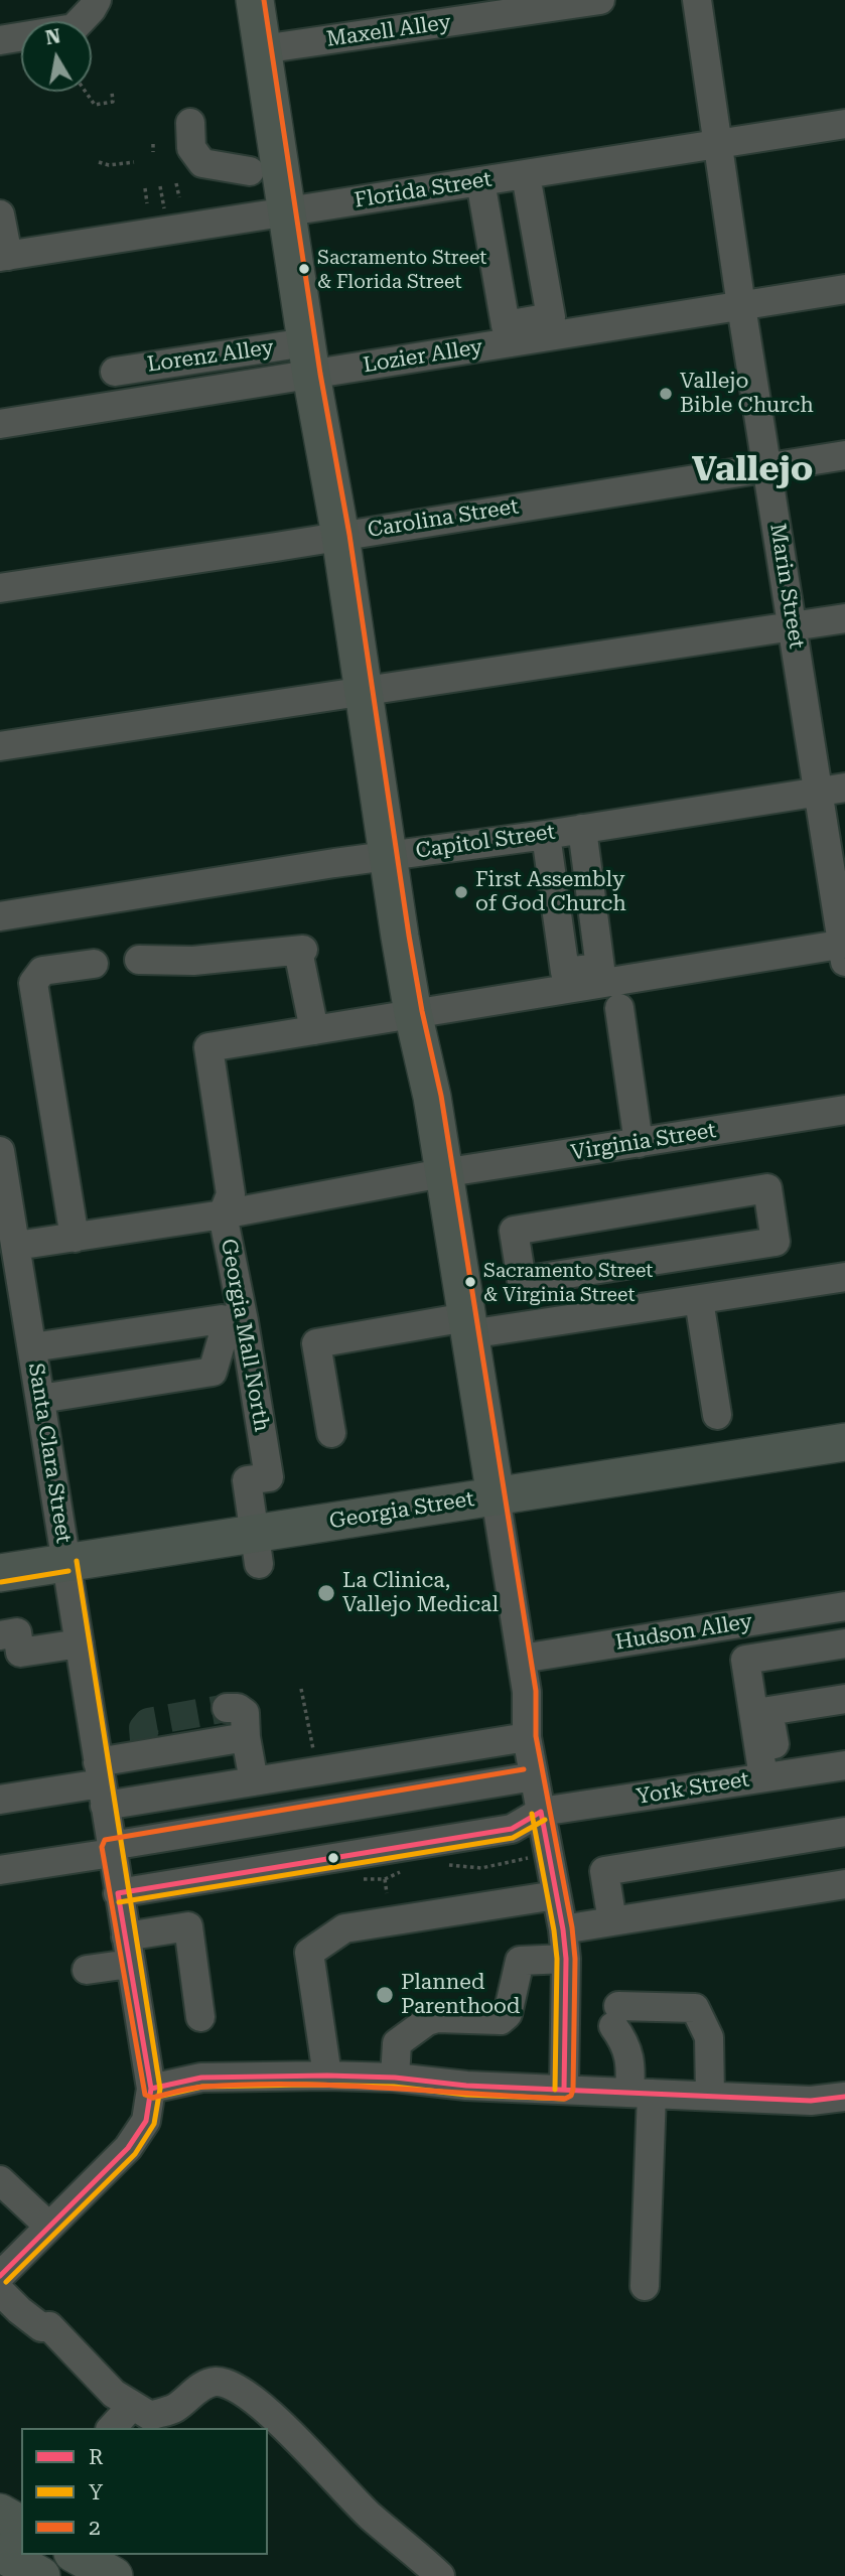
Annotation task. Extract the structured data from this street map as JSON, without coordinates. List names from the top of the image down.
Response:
{
  "streets": {
    "main road": ["Georgia Street"],
    "street": [
      "Maxell Alley",
      "Florida Street",
      "Lorenz Alley",
      "Lozier Alley",
      "Carolina Street",
      "Marin Street",
      "Capitol Street",
      "Virginia Street",
      "Georgia Mall North",
      "Santa Clara Street",
      "Hudson Alley",
      "York Street"
    ]
  },
  "crossings": [
    ["Florida Street", "Marin Street"],
    ["Lorenz Alley", "Lozier Alley"],
    ["Lozier Alley", "Marin Street"],
    ["Carolina Street", "Marin Street"],
    ["Marin Street", "Capitol Street"],
    ["Virginia Street", "Georgia Mall North"],
    ["Georgia Mall North", "Georgia Street"],
    ["Santa Clara Street", "Georgia Street"]
  ],
  "districts": ["Vallejo"],
  "places": [
    "Sacramento Street & Florida Street",
    "Vallejo Bible Church",
    "First Assembly of God Church",
    "Sacramento Street & Virginia Street",
    "La Clinica, Vallejo Medical",
    "Planned Parenthood"
  ],
  "lines": ["transit line 2", "transit line Y", "transit line R"],
  "legend": ["R", "Y", "2"],
  "north": "top"
}
